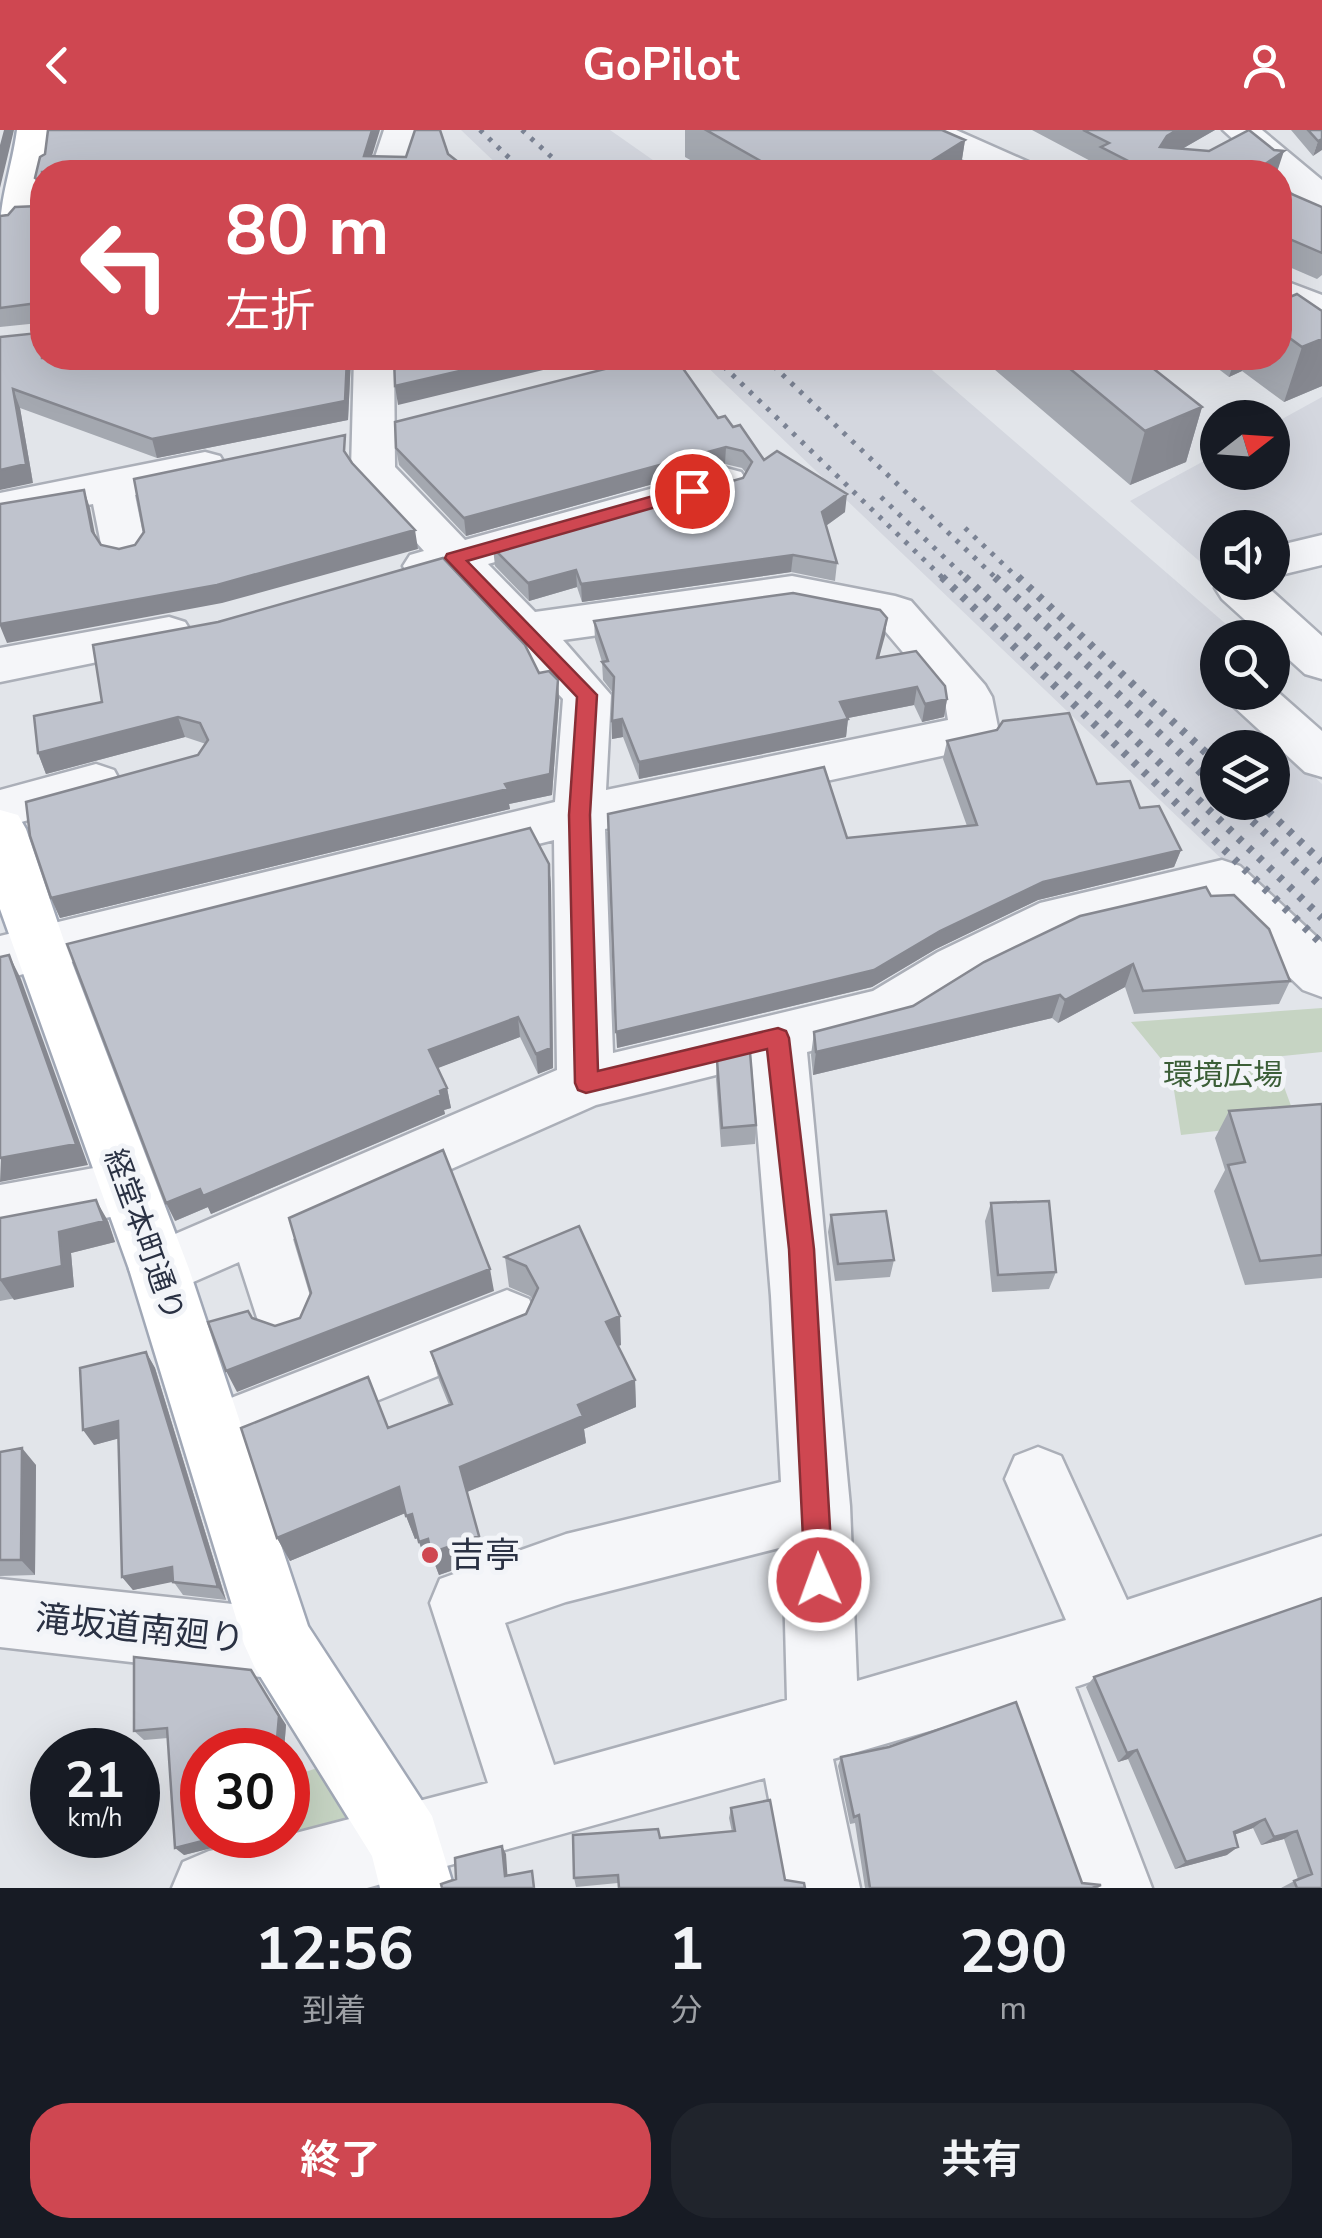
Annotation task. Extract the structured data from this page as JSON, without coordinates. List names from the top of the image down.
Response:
{
  "streets": {
    "main road": ["経堂本町通り"],
    "street": ["滝坂道南廻り"]
  },
  "crossings": [
    ["経堂本町通り", "滝坂道南廻り"]
  ],
  "parks": ["環境広場"],
  "places": ["吉亭"],
  "north": "right",
  "page": {
    "header": "GoPilot",
    "turn": ["80 m", "左折"],
    "speed": "21 km/h",
    "limit": "30",
    "eta": [
      "12:56",
      "到着",
      "1",
      "分",
      "290",
      "m"
    ],
    "buttons": ["終了", "共有"]
  }
}
